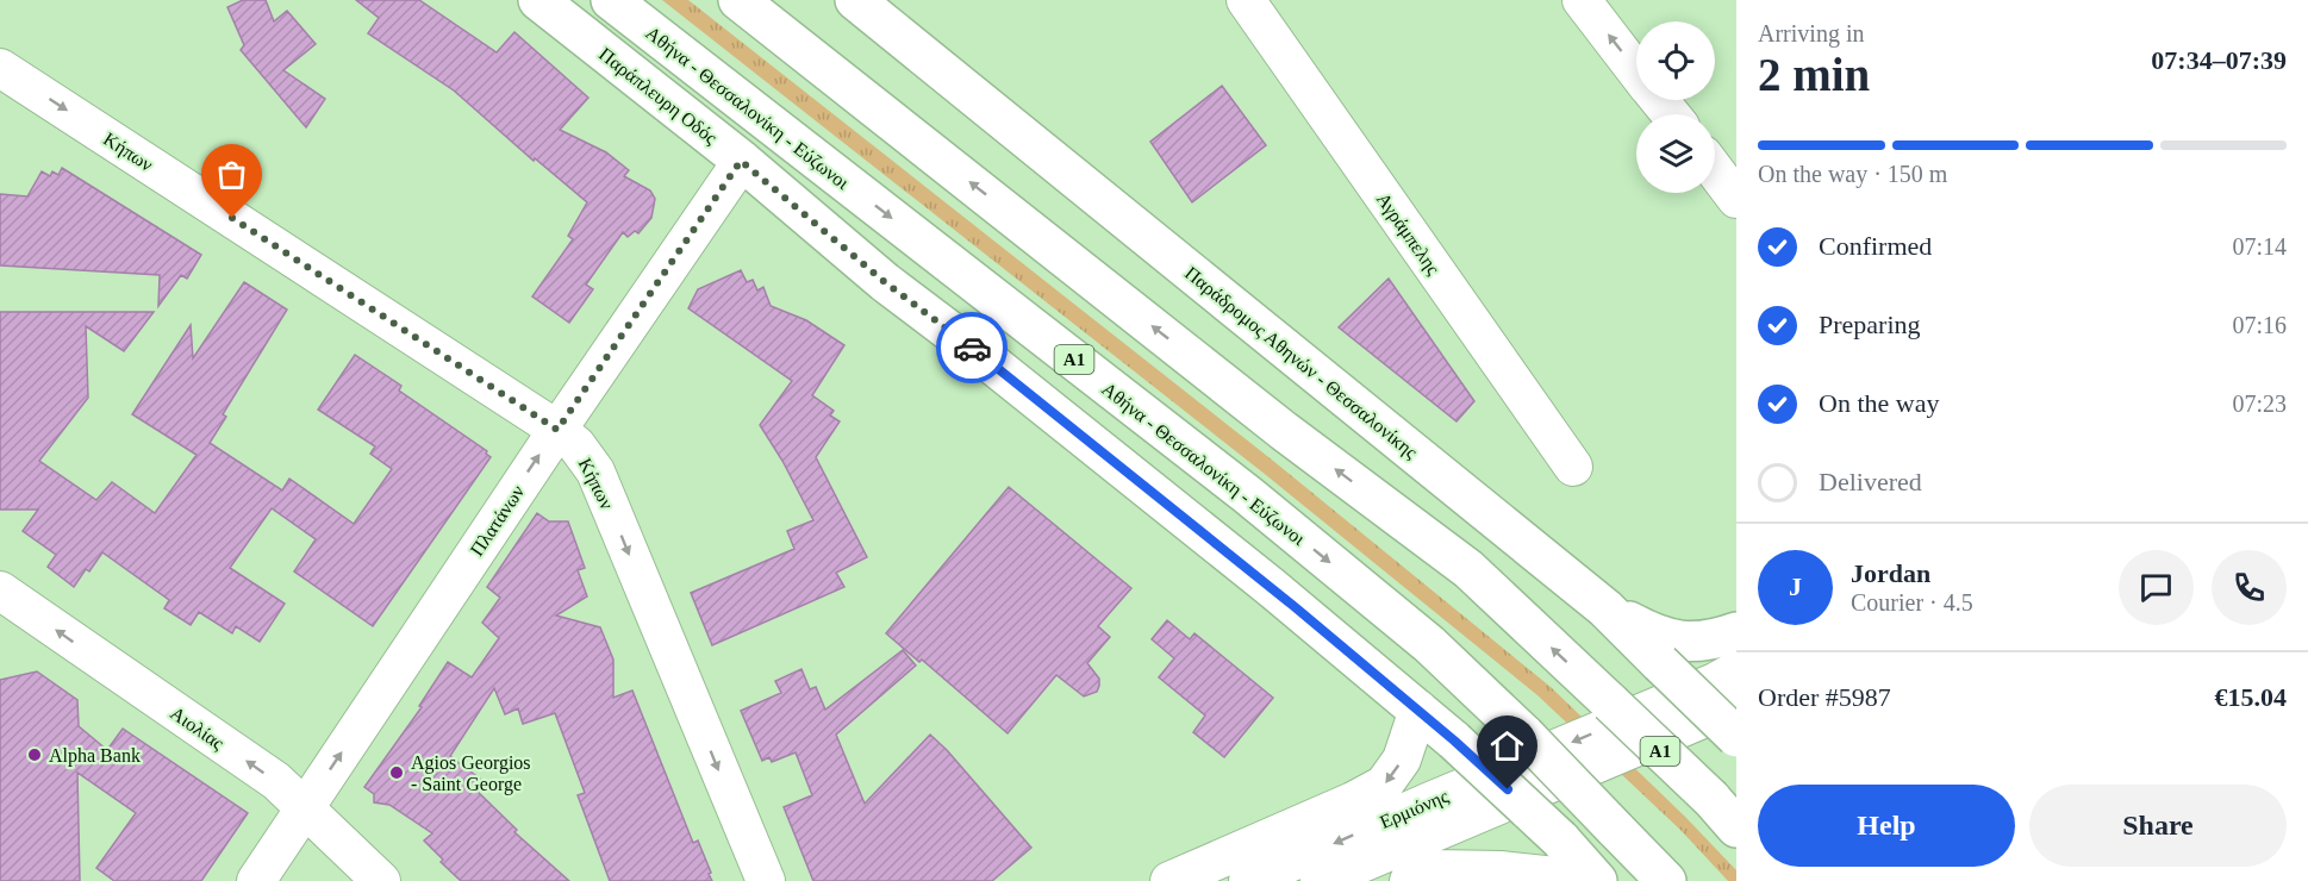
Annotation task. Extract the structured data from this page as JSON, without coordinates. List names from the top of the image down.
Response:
{
  "streets": {
    "main road": [
      "Παράπλευρη Οδός",
      "Αθήνα - Θεσσαλονίκη - Εύζωνοι",
      "Α1",
      "Παράδρομος Αθηνών - Θεσσαλονίκης"
    ],
    "street": [
      "Κήπων",
      "Αγράμπελης",
      "Πλατάνων",
      "Αιολίας",
      "Ερμιόνης"
    ]
  },
  "crossings": [
    ["Παράπλευρη Οδός", "Πλατάνων"],
    ["Παράπλευρη Οδός", "Ερμιόνης"],
    ["Κήπων", "Πλατάνων"],
    ["Πλατάνων", "Αιολίας"]
  ],
  "one_way": ["Κήπων", "Πλατάνων", "Αιολίας"],
  "places": ["Alpha Bank", "Agios Georgios - Saint George"],
  "page": {
    "heading": ["2 min", "Arriving in", "07:34–07:39"],
    "panel": [
      "Jordan",
      "Courier · 4.5",
      "Order #5987",
      "€15.04"
    ],
    "bar": "On the way · 150 m",
    "list": [
      ["Confirmed", "07:14"],
      ["Preparing", "07:16"],
      ["On the way", "07:23"],
      "Delivered"
    ],
    "round": "J",
    "buttons": ["Help", "Share"]
  }
}
